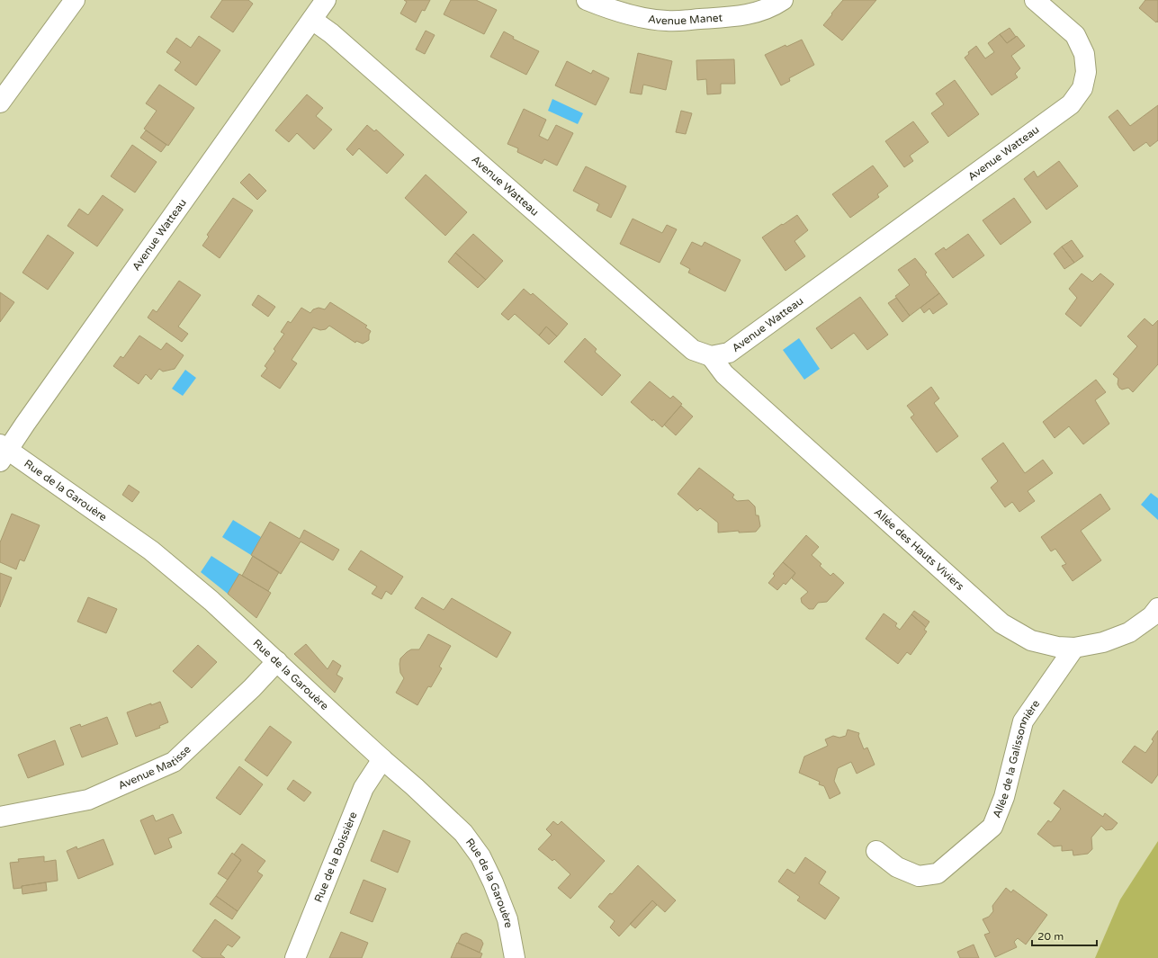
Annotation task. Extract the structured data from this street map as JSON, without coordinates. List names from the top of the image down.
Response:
{
  "streets": {
    "street": [
      "Avenue Manet",
      "Avenue Watteau",
      "Rue de la Garouère",
      "Allée des Hauts Viviers",
      "Allée de la Galissonnière",
      "Avenue Matisse",
      "Rue de la Boissière"
    ]
  },
  "crossings": [
    ["Avenue Watteau", "Rue de la Garouère"],
    ["Avenue Watteau", "Allée des Hauts Viviers"],
    ["Rue de la Garouère", "Avenue Matisse"],
    ["Rue de la Garouère", "Rue de la Boissière"],
    ["Allée des Hauts Viviers", "Allée de la Galissonnière"]
  ],
  "scale_bar": "20 m"
}
